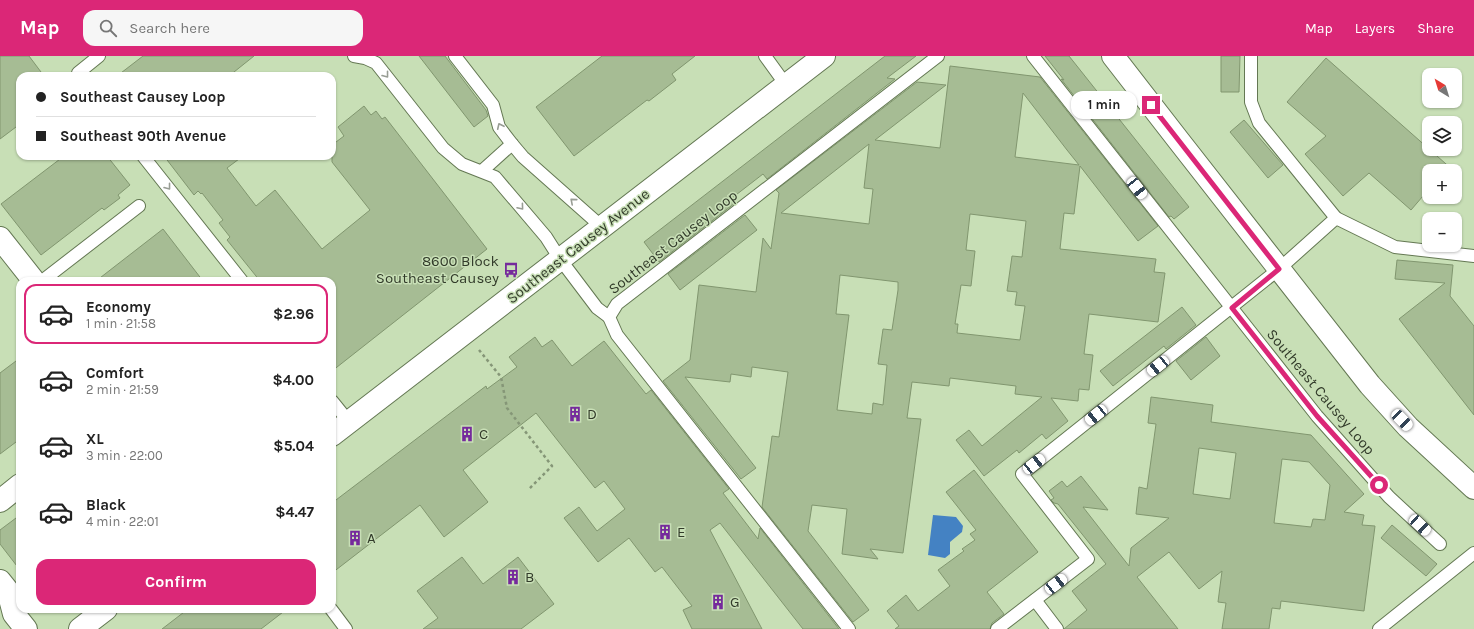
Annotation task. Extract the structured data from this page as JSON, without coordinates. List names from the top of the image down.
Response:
{
  "streets": {
    "street": ["Southeast Causey Avenue"],
    "lane": ["Southeast Causey Loop"]
  },
  "places": {
    "bus stop": ["8600 Block Southeast Causey"],
    "building": [
      "D",
      "C",
      "E",
      "A",
      "B",
      "G"
    ]
  },
  "north": "top left",
  "page": {
    "header": "Map",
    "search": "Search here",
    "nav": ["Map", "Layers", "Share"],
    "map_buttons": ["+", "−"],
    "banner": ["Southeast Causey Loop", "Southeast 90th Avenue"],
    "bubble": "1 min",
    "list": [
      {
        "name": "Economy",
        "note": "1 min · 21:58",
        "value": "$2.96"
      },
      {
        "name": "Comfort",
        "note": "2 min · 21:59",
        "value": "$4.00"
      },
      {
        "name": "XL",
        "note": "3 min · 22:00",
        "value": "$5.04"
      },
      {
        "name": "Black",
        "note": "4 min · 22:01",
        "value": "$4.47"
      }
    ],
    "buttons": "Confirm"
  }
}
